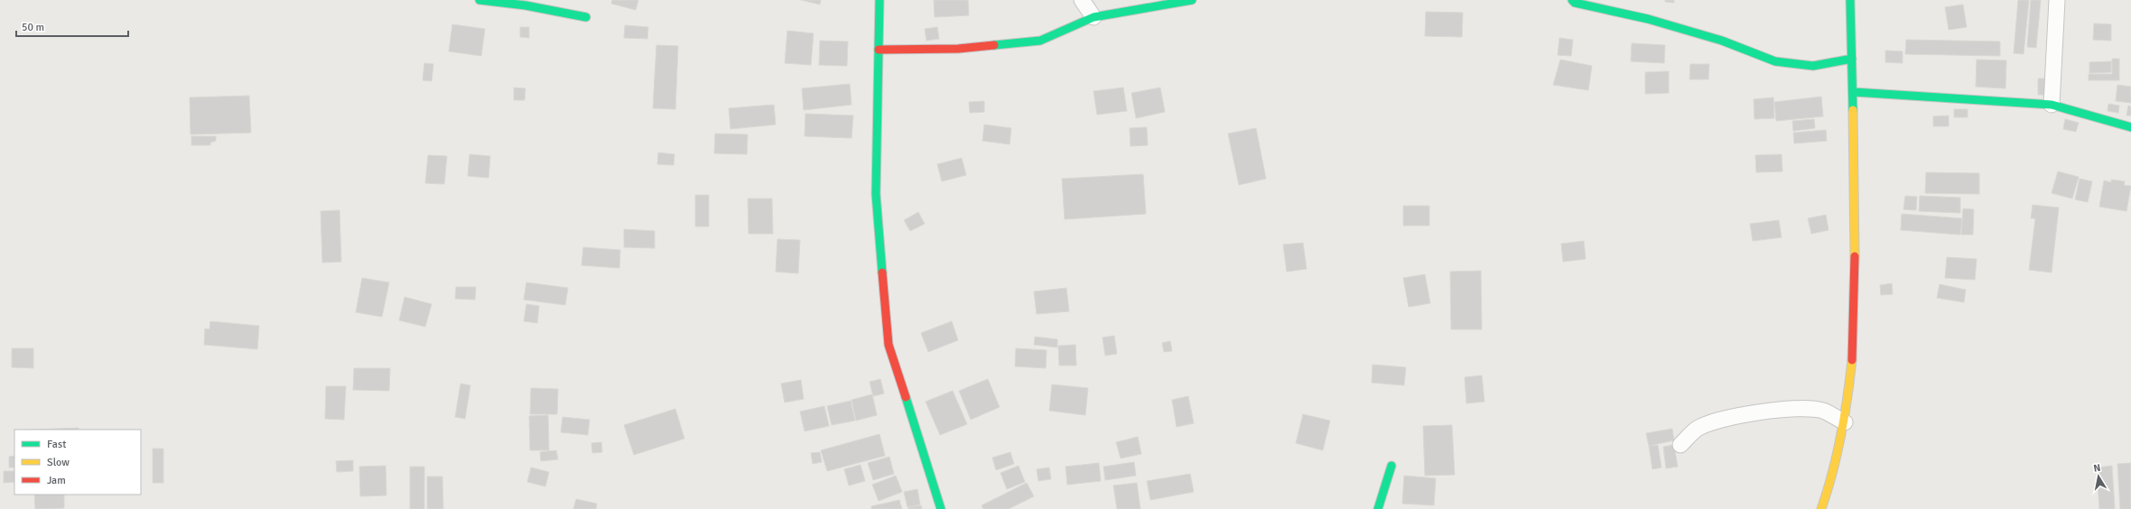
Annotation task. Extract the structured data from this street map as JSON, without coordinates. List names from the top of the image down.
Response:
{
  "legend": ["Fast", "Slow", "Jam"],
  "scale_bar": "50 m",
  "north": "top"
}
